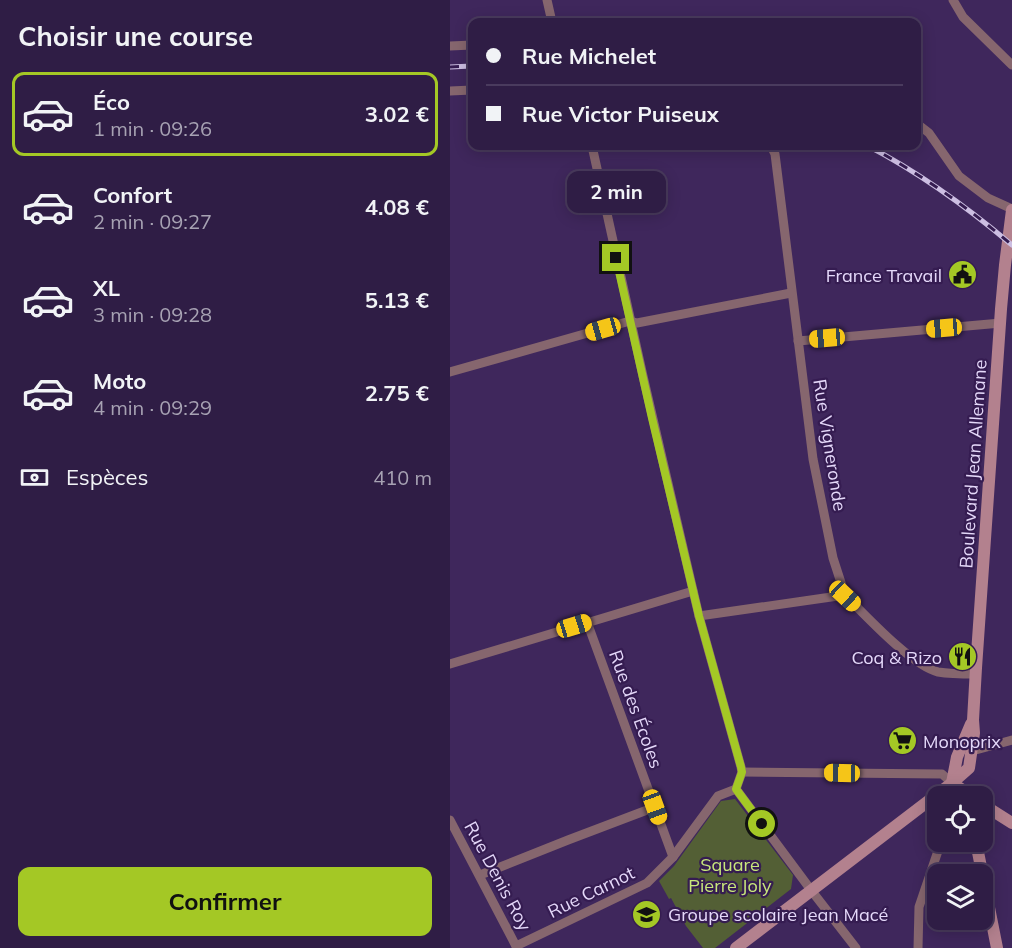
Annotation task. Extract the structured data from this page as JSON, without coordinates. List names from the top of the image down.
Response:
{
  "streets": {
    "main road": ["Boulevard Jean Allemane"],
    "street": [
      "Rue Vigneronde",
      "Rue des Écoles",
      "Rue Denis Roy",
      "Rue Carnot"
    ]
  },
  "crossings": [
    ["Rue des Écoles", "Rue Carnot"],
    ["Rue Denis Roy", "Rue Carnot"]
  ],
  "parks": ["Square Pierre Joly"],
  "places": {
    "public building": ["France Travail"],
    "restaurant": ["Coq & Rizo"],
    "supermarket": ["Monoprix"],
    "school or university": ["Groupe scolaire Jean Macé"]
  },
  "page": {
    "heading": "Choisir une course",
    "banner": ["Rue Michelet", "Rue Victor Puiseux"],
    "list": [
      {
        "name": "Éco",
        "note": "1 min · 09:26",
        "value": "3.02 €"
      },
      {
        "name": "Confort",
        "note": "2 min · 09:27",
        "value": "4.08 €"
      },
      {
        "name": "XL",
        "note": "3 min · 09:28",
        "value": "5.13 €"
      },
      {
        "name": "Moto",
        "note": "4 min · 09:29",
        "value": "2.75 €"
      }
    ],
    "bubble": "2 min",
    "pay": ["Espèces", "410 m"],
    "buttons": "Confirmer"
  }
}
